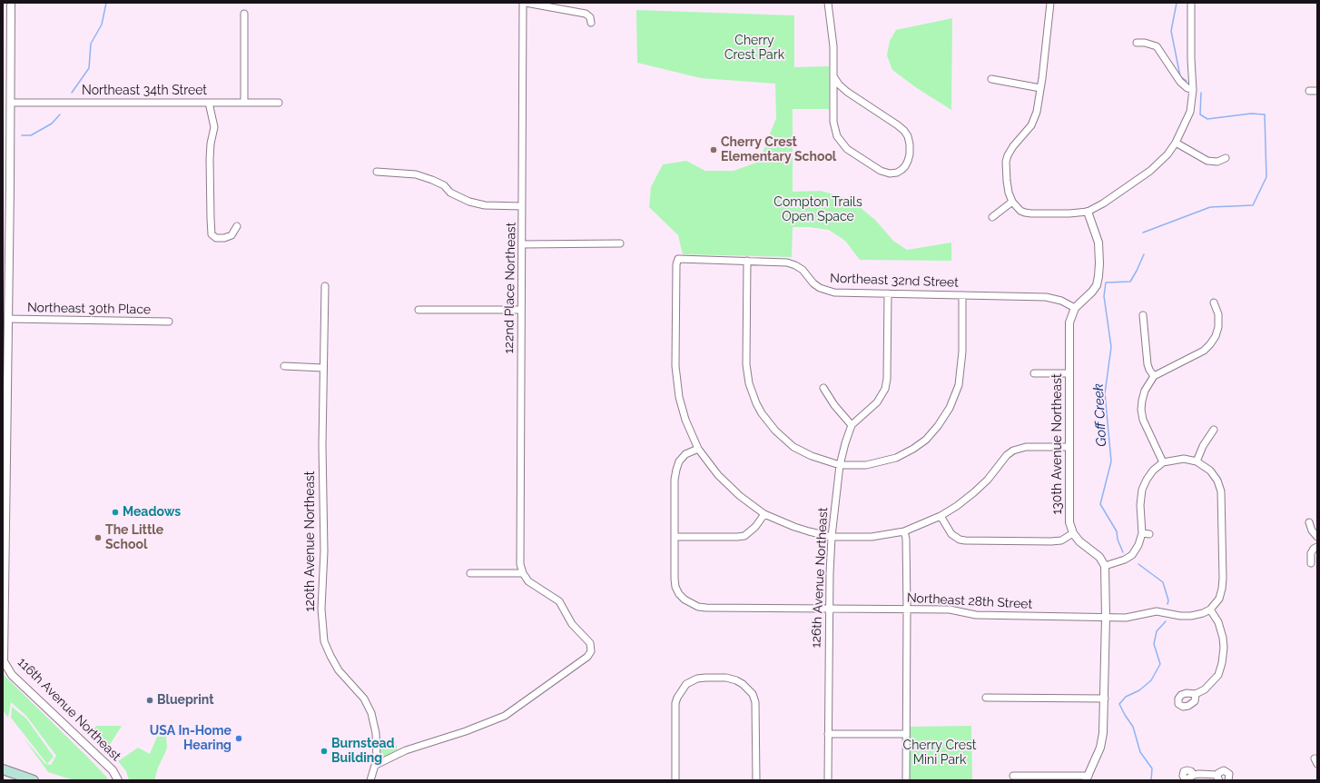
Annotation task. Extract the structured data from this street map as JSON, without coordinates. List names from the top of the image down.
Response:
{
  "streets": {
    "street": [
      "Northeast 34th Street",
      "Northeast 32nd Street",
      "122nd Place Northeast",
      "Northeast 30th Place",
      "130th Avenue Northeast",
      "120th Avenue Northeast",
      "126th Avenue Northeast",
      "Northeast 28th Street",
      "116th Avenue Northeast"
    ]
  },
  "crossings": [
    ["Northeast 34th Street", "116th Avenue Northeast"],
    ["Northeast 32nd Street", "130th Avenue Northeast"],
    ["Northeast 30th Place", "116th Avenue Northeast"],
    ["126th Avenue Northeast", "Northeast 28th Street"]
  ],
  "water": ["Goff Creek"],
  "parks": ["Cherry Crest Park", "Compton Trails Open Space", "Cherry Crest Mini Park"],
  "places": [
    "Cherry Crest Elementary School",
    "Meadows",
    "The Little School",
    "Blueprint",
    "USA In-Home Hearing",
    "Burnstead Building"
  ]
}
